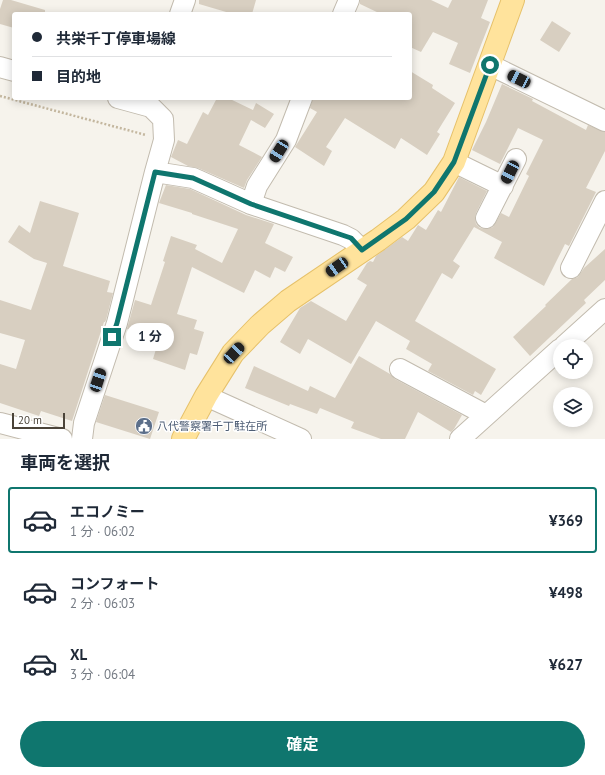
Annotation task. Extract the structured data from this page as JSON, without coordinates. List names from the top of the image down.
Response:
{
  "places": {
    "public building": ["八代警察署千丁駐在所"]
  },
  "scale_bar": "20 m",
  "page": {
    "banner": ["共栄千丁停車場線", "目的地"],
    "bubble": "1 分",
    "scale": "20 m",
    "heading": "車両を選択",
    "list": [
      {
        "name": "エコノミー",
        "note": "1 分 · 06:02",
        "value": "¥369"
      },
      {
        "name": "コンフォート",
        "note": "2 分 · 06:03",
        "value": "¥498"
      },
      {
        "name": "XL",
        "note": "3 分 · 06:04",
        "value": "¥627"
      }
    ],
    "buttons": "確定"
  }
}
